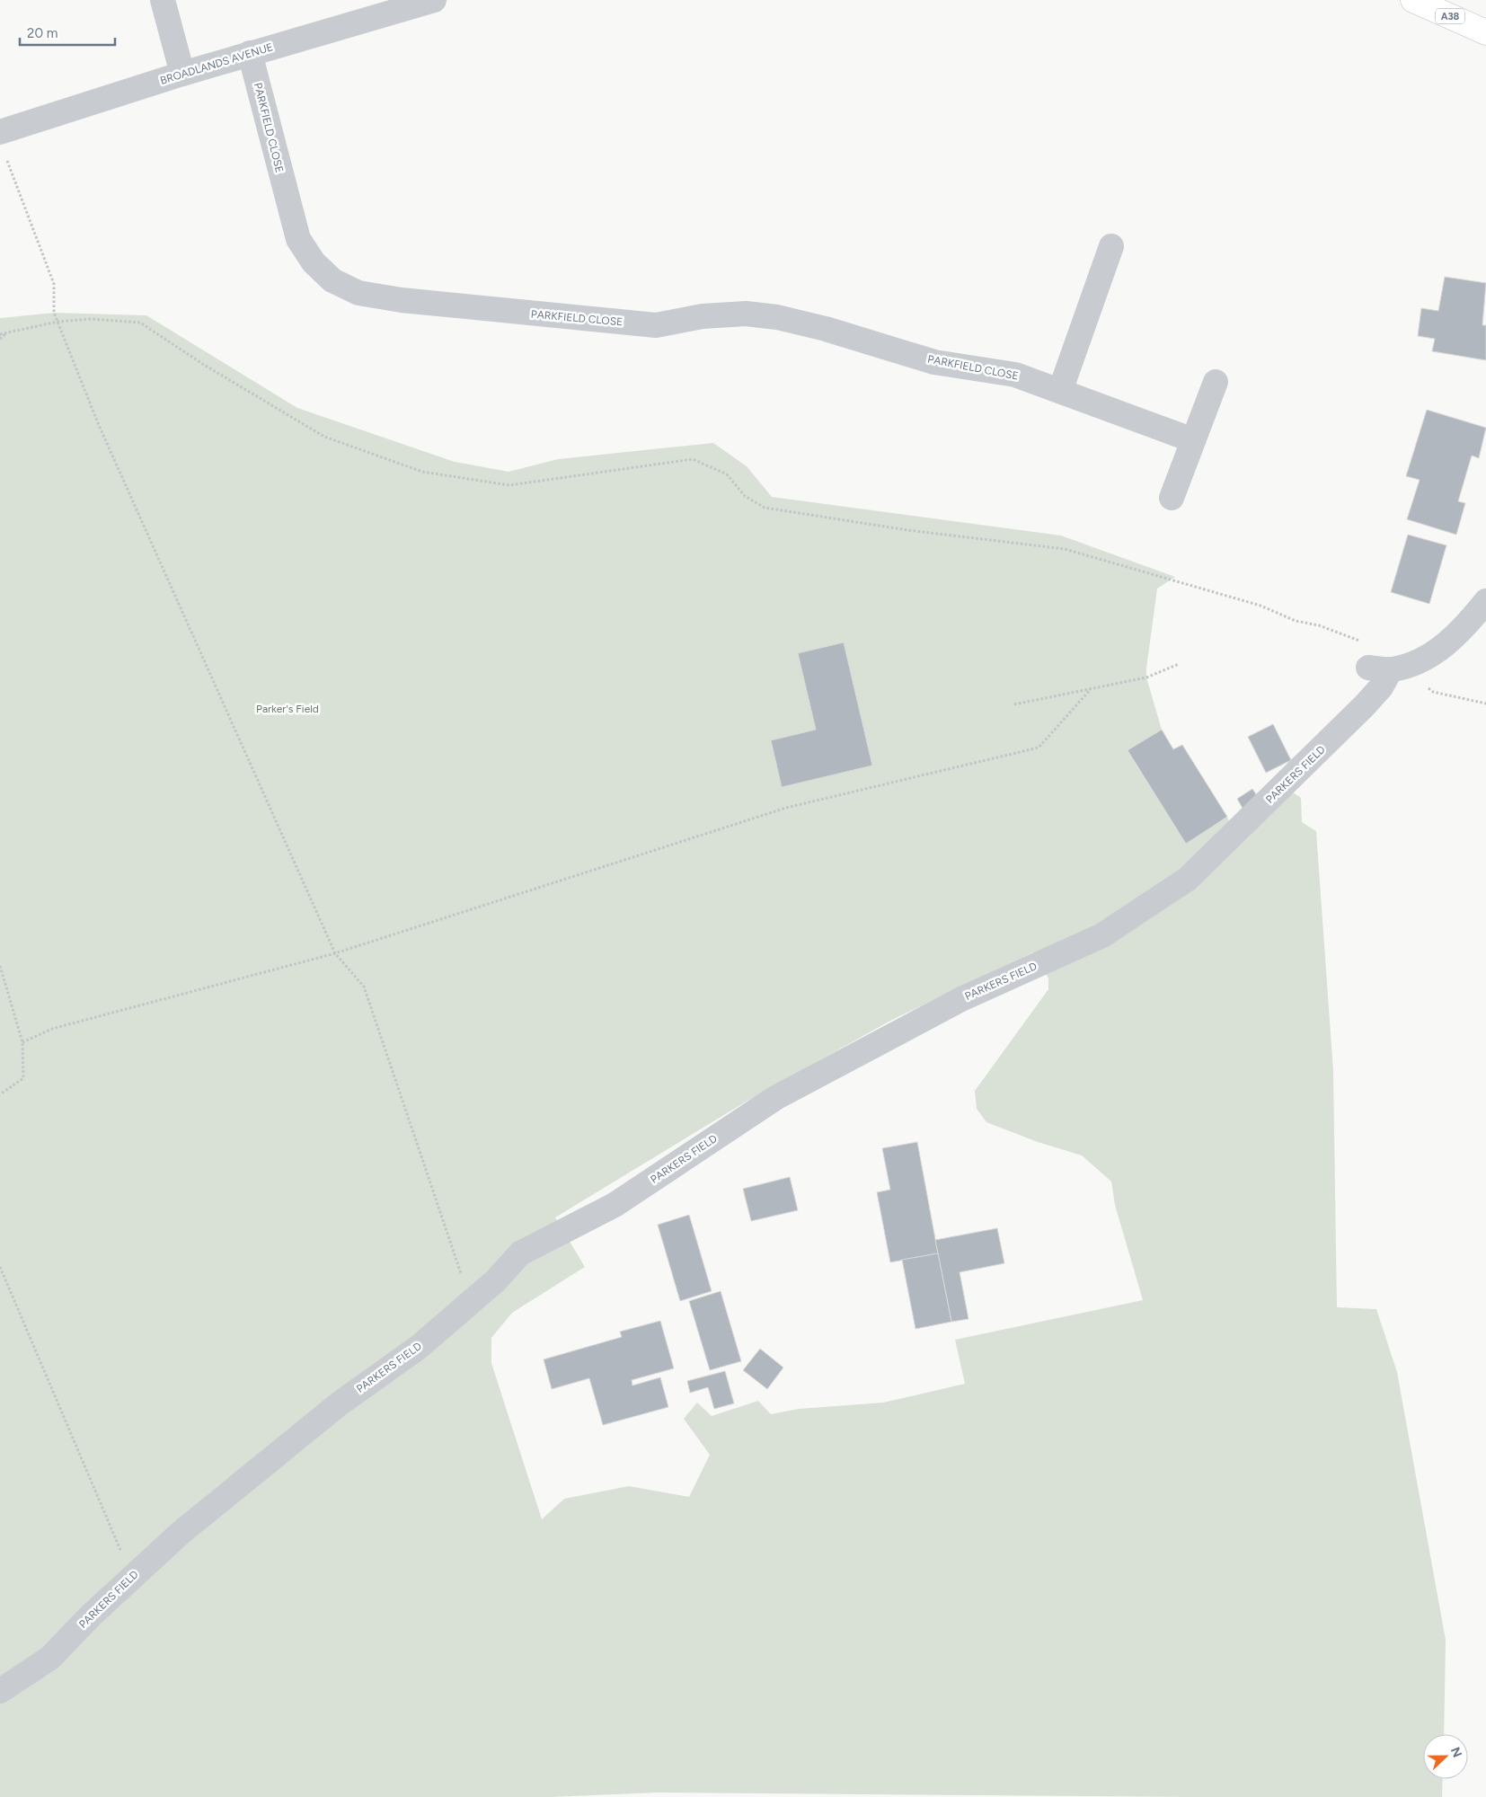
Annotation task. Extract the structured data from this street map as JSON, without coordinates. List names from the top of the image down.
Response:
{
  "streets": {
    "main road": ["A38"],
    "street": ["BROADLANDS AVENUE", "PARKFIELD CLOSE", "PARKERS FIELD"]
  },
  "crossings": [
    ["BROADLANDS AVENUE", "PARKFIELD CLOSE"]
  ],
  "parks": ["Parker's Field"],
  "scale_bar": "20 m",
  "north": "right"
}
